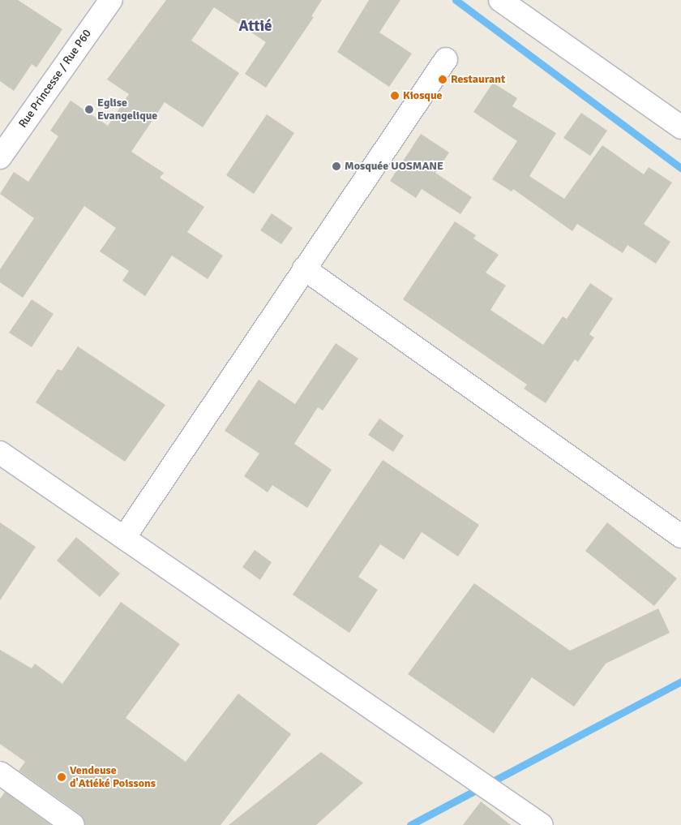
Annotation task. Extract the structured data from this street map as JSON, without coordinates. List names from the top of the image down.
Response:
{
  "streets": {
    "street": ["Rue Princesse / Rue P60"]
  },
  "districts": ["Attié"],
  "places": [
    "Restaurant",
    "Kiosque",
    "Eglise Evangelique",
    "Mosquée UOSMANE",
    "Vendeuse d'Atiéké Poissons"
  ]
}
